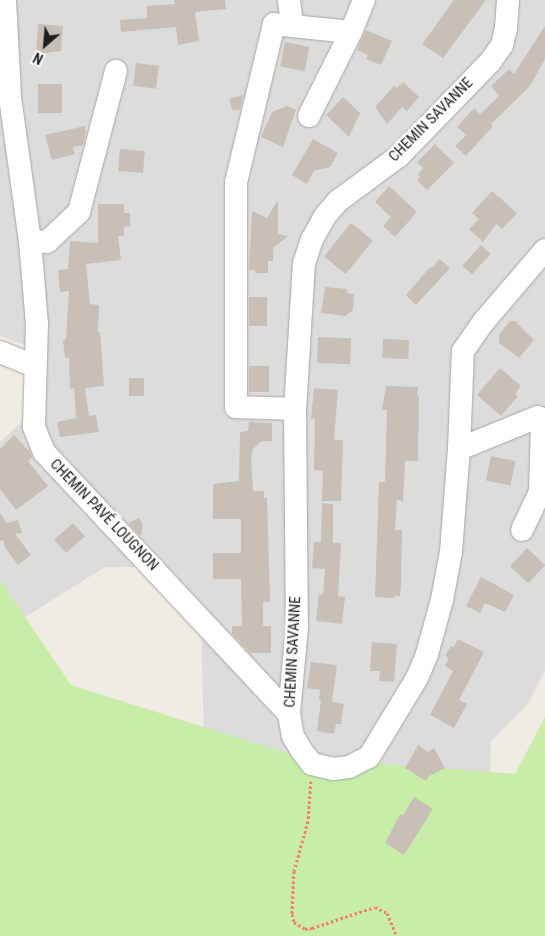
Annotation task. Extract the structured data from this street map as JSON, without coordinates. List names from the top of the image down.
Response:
{
  "streets": {
    "street": ["CHEMIN SAVANNE", "CHEMIN PAVÉ LOUGNON"]
  },
  "crossings": [
    ["CHEMIN SAVANNE", "CHEMIN PAVÉ LOUGNON"]
  ],
  "north": "bottom left"
}
